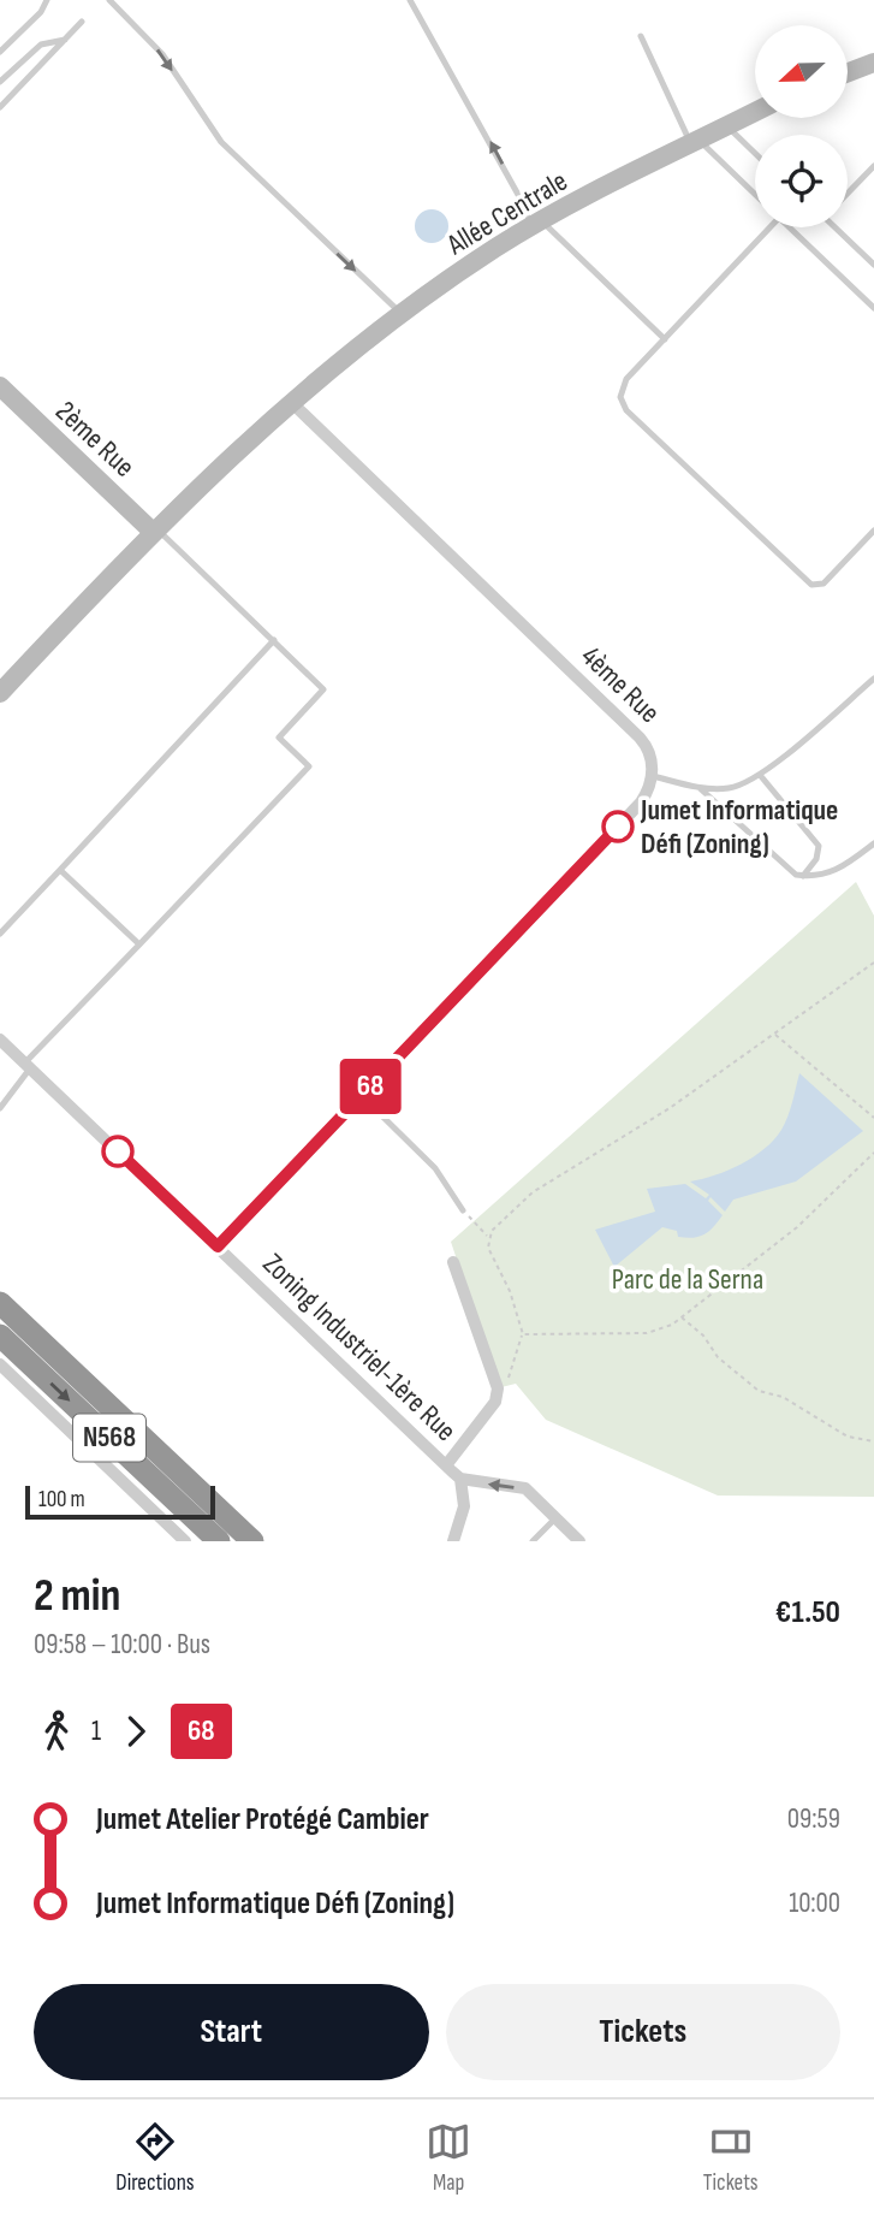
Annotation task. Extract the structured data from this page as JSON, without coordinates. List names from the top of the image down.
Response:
{
  "streets": {
    "highway": ["N568"],
    "street": [
      "Allée Centrale",
      "2ème Rue",
      "4ème Rue",
      "Zoning Industriel-1ère Rue"
    ]
  },
  "crossings": [
    ["Allée Centrale", "2ème Rue"],
    ["Allée Centrale", "4ème Rue"]
  ],
  "parks": ["Parc de la Serna"],
  "places": ["Jumet Informatique Défi (Zoning)"],
  "lines": ["bus line 68"],
  "scale_bar": "100 m",
  "north": "left",
  "page": {
    "on_map": "68",
    "scale": "100 m",
    "heading": ["2 min", "09:58 – 10:00 · Bus", "€1.50"],
    "legs": ["1", "68"],
    "list": [
      {
        "name": "Jumet Atelier Protégé Cambier",
        "value": "09:59"
      },
      {
        "name": "Jumet Informatique Défi (Zoning)",
        "value": "10:00"
      }
    ],
    "buttons": ["Start", "Tickets"],
    "tabs": ["Directions", "Map", "Tickets"]
  }
}
